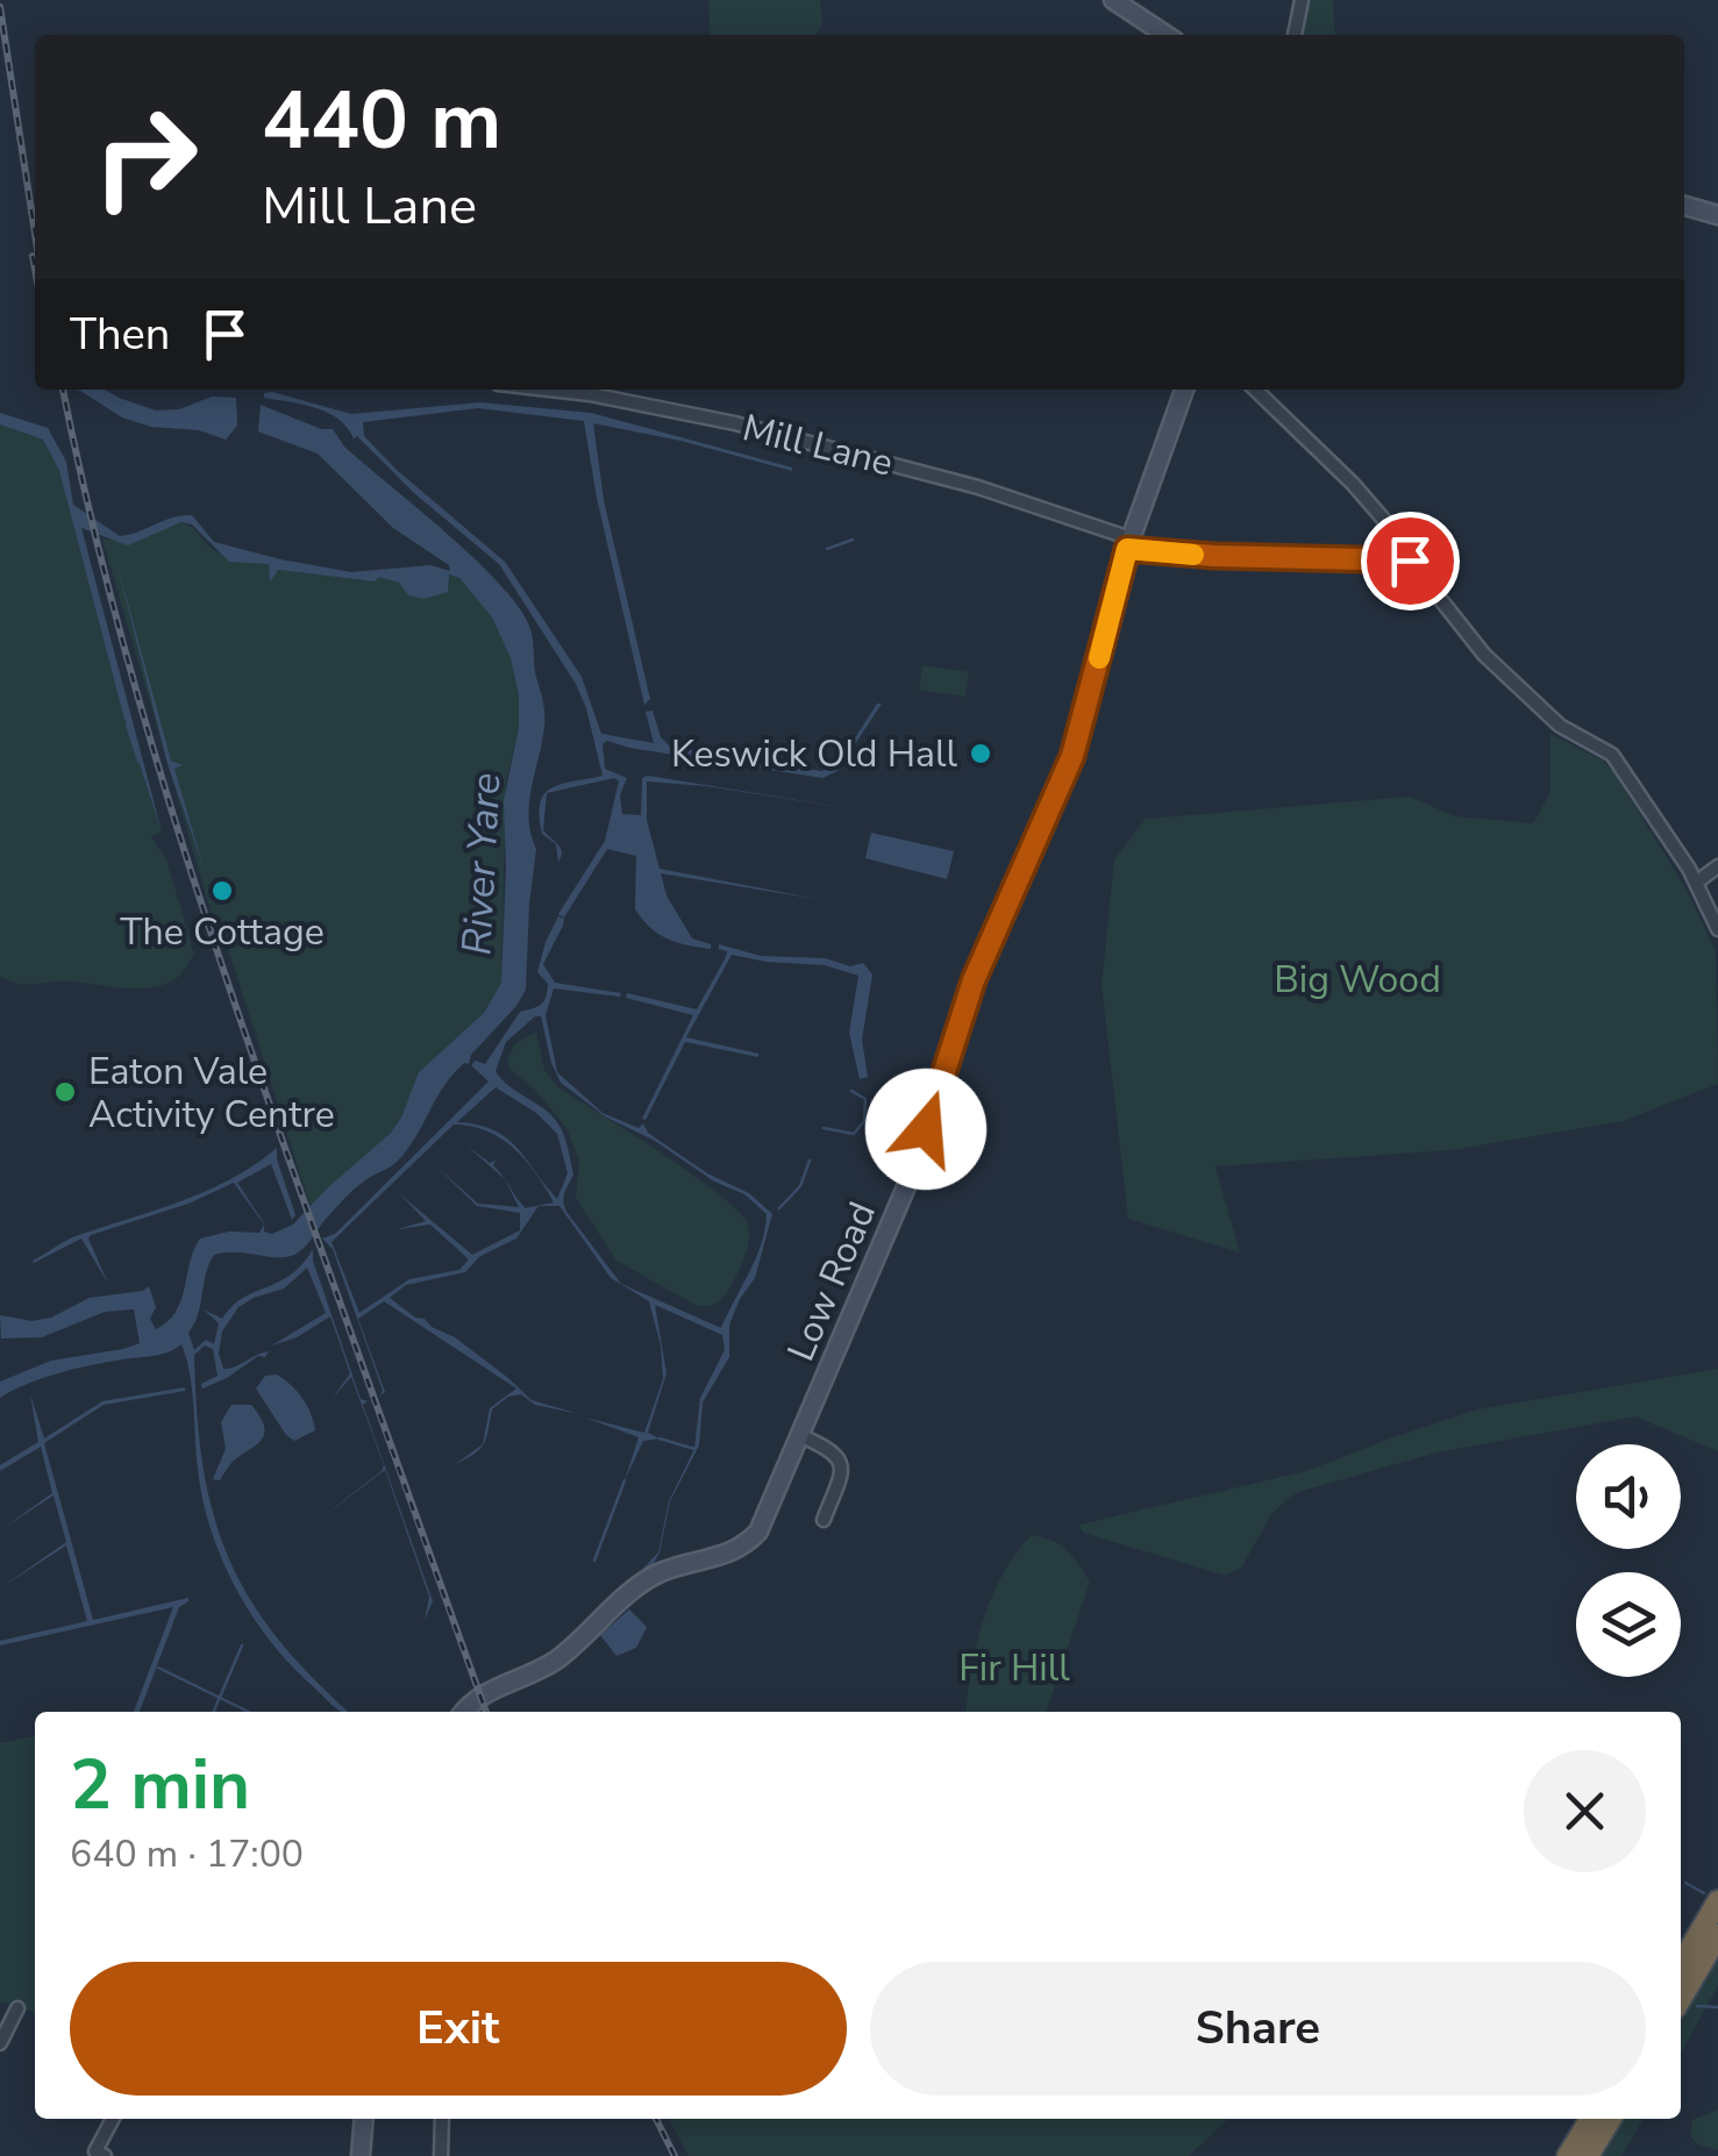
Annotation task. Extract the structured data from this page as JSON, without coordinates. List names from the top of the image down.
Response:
{
  "streets": {
    "street": ["Mill Lane", "Low Road"]
  },
  "crossings": [
    ["Mill Lane", "Low Road"]
  ],
  "water": ["River Yare"],
  "parks": ["Big Wood", "Fir Hill"],
  "places": ["Keswick Old Hall", "The Cottage", "Eaton Vale Activity Centre"],
  "page": {
    "turn": ["440 m", "Mill Lane"],
    "then": "Then",
    "heading": ["2 min", "640 m · 17:00"],
    "buttons": ["Exit", "Share"]
  }
}
